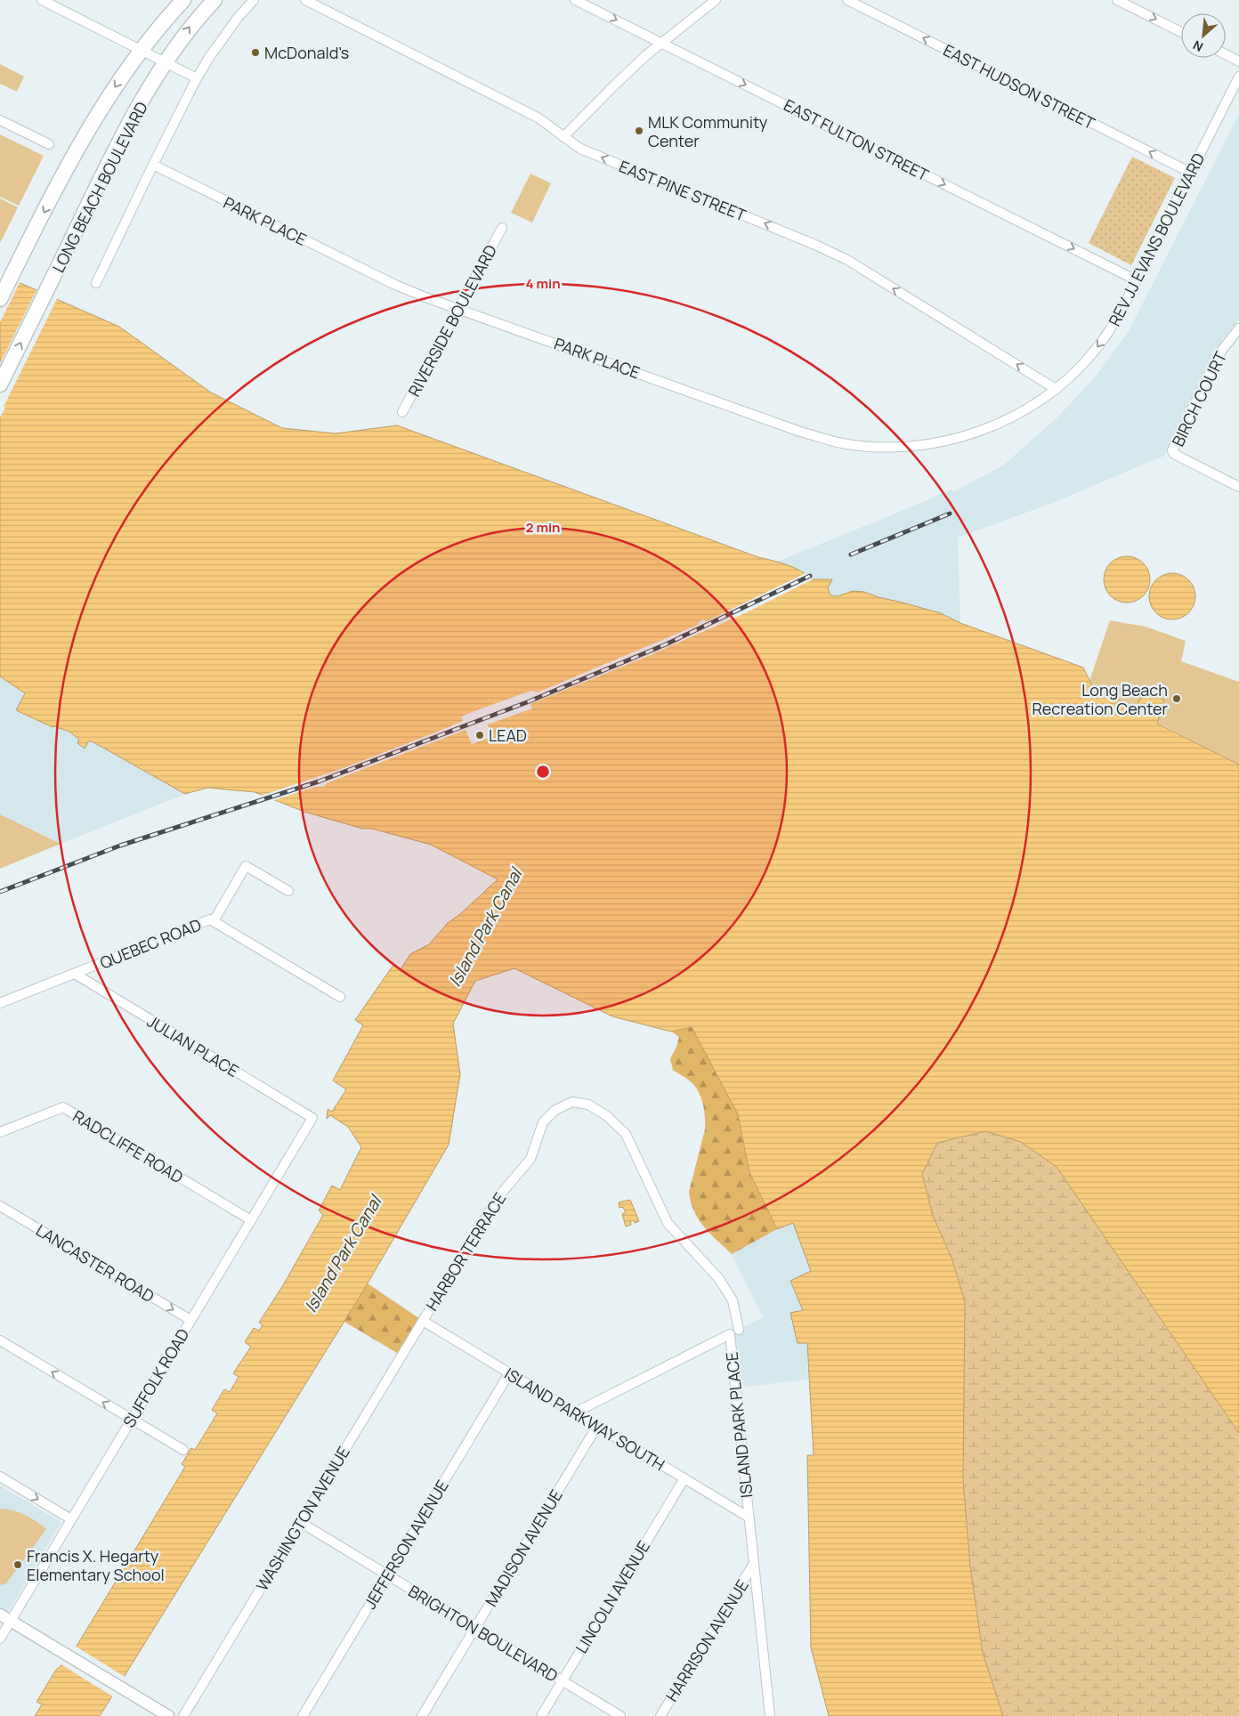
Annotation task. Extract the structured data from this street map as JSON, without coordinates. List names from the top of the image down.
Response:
{
  "streets": {
    "main road": ["LONG BEACH BOULEVARD"],
    "street": [
      "EAST HUDSON STREET",
      "EAST FULTON STREET",
      "EAST PINE STREET",
      "PARK PLACE",
      "REV JJ EVANS BOULEVARD",
      "RIVERSIDE BOULEVARD",
      "BIRCH COURT",
      "QUEBEC ROAD",
      "JULIAN PLACE",
      "RADCLIFFE ROAD",
      "HARBOR TERRACE",
      "LANCASTER ROAD",
      "SUFFOLK ROAD",
      "ISLAND PARKWAY SOUTH",
      "ISLAND PARK PLACE",
      "WASHINGTON AVENUE",
      "JEFFERSON AVENUE",
      "MADISON AVENUE",
      "LINCOLN AVENUE",
      "BRIGHTON BOULEVARD",
      "HARRISON AVENUE"
    ]
  },
  "crossings": [
    ["EAST HUDSON STREET", "REV JJ EVANS BOULEVARD"],
    ["EAST FULTON STREET", "REV JJ EVANS BOULEVARD"],
    ["EAST PINE STREET", "PARK PLACE"],
    ["EAST PINE STREET", "REV JJ EVANS BOULEVARD"],
    ["PARK PLACE", "REV JJ EVANS BOULEVARD"],
    ["PARK PLACE", "RIVERSIDE BOULEVARD"],
    ["QUEBEC ROAD", "JULIAN PLACE"],
    ["JULIAN PLACE", "SUFFOLK ROAD"],
    ["RADCLIFFE ROAD", "SUFFOLK ROAD"],
    ["HARBOR TERRACE", "ISLAND PARKWAY SOUTH"],
    ["HARBOR TERRACE", "WASHINGTON AVENUE"],
    ["LANCASTER ROAD", "SUFFOLK ROAD"],
    ["ISLAND PARKWAY SOUTH", "ISLAND PARK PLACE"],
    ["ISLAND PARKWAY SOUTH", "WASHINGTON AVENUE"],
    ["ISLAND PARKWAY SOUTH", "JEFFERSON AVENUE"],
    ["ISLAND PARKWAY SOUTH", "MADISON AVENUE"],
    ["ISLAND PARKWAY SOUTH", "LINCOLN AVENUE"],
    ["ISLAND PARK PLACE", "HARRISON AVENUE"],
    ["WASHINGTON AVENUE", "BRIGHTON BOULEVARD"],
    ["JEFFERSON AVENUE", "BRIGHTON BOULEVARD"],
    ["MADISON AVENUE", "BRIGHTON BOULEVARD"],
    ["LINCOLN AVENUE", "BRIGHTON BOULEVARD"]
  ],
  "one_way": [
    "EAST HUDSON STREET",
    "EAST FULTON STREET",
    "EAST PINE STREET",
    "REV JJ EVANS BOULEVARD",
    "LANCASTER ROAD"
  ],
  "water": ["Island Park Canal"],
  "places": [
    "McDonald's",
    "MLK Community Center",
    "Long Beach Recreation Center",
    "LEAD",
    "Francis X. Hegarty Elementary School"
  ],
  "north": "bottom left",
  "rings": ["4 min", "2 min"]
}
